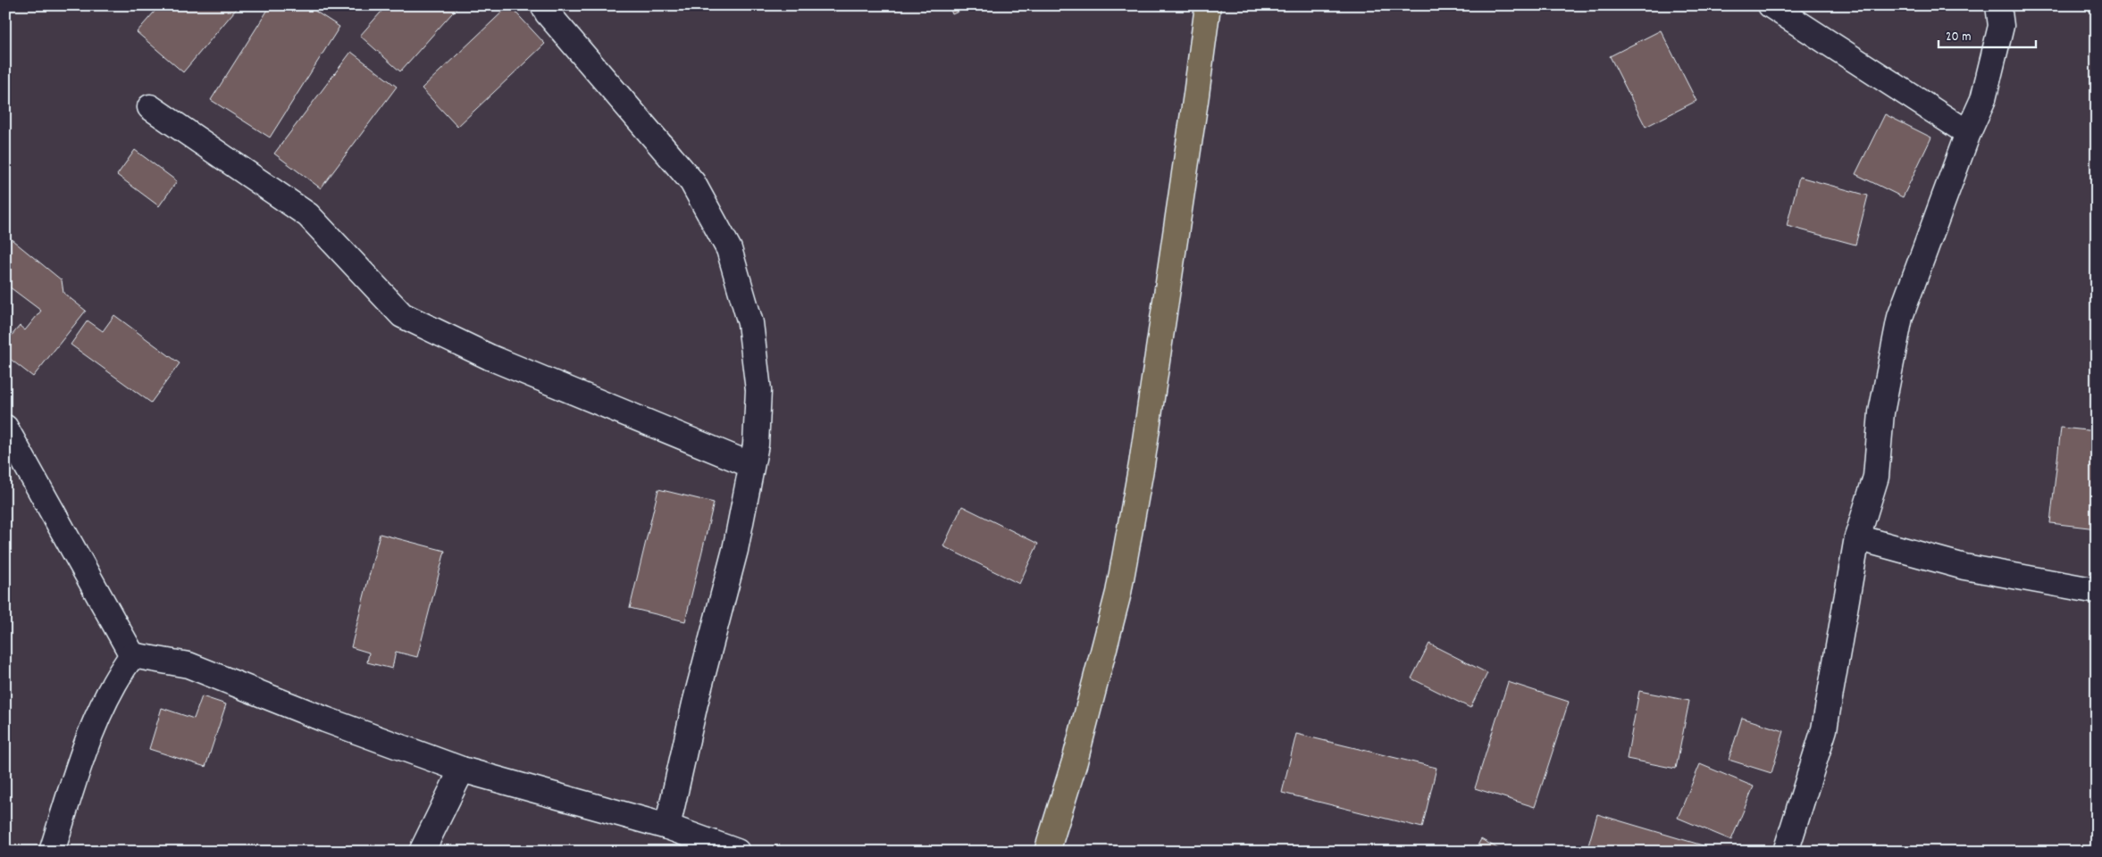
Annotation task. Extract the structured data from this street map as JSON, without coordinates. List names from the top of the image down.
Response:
{
  "scale_bar": "20 m"
}
